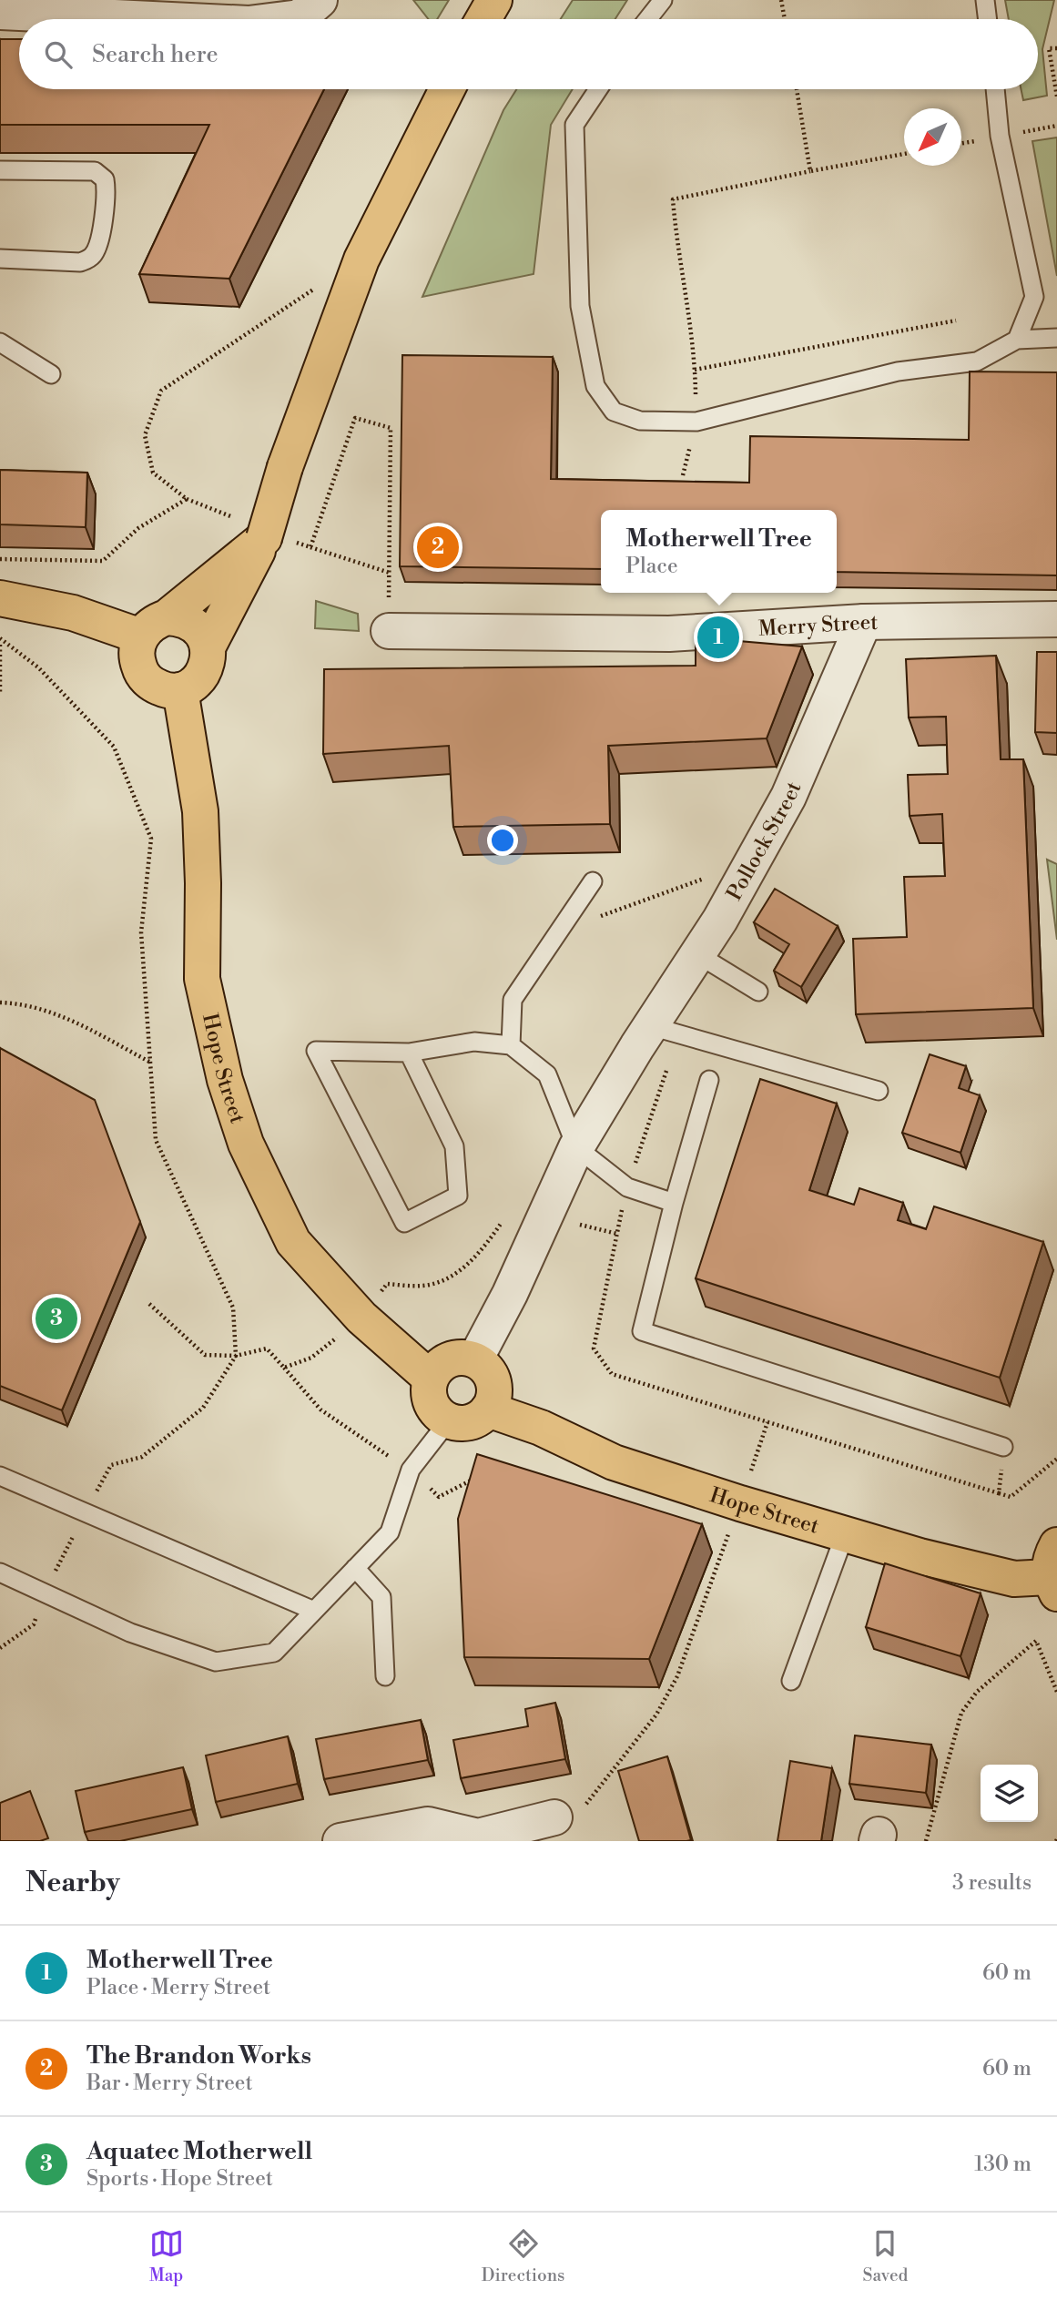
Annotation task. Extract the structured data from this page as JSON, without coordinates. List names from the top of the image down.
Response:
{
  "streets": {
    "main road": ["Hope Street"],
    "street": ["Merry Street", "Pollock Street"]
  },
  "crossings": [
    ["Merry Street", "Pollock Street"],
    ["Pollock Street", "Hope Street"]
  ],
  "north": "bottom left",
  "page": {
    "search": "Search here",
    "popup": ["Motherwell Tree", "Place"],
    "pins": ["2", "1", "3"],
    "heading": ["Nearby", "3 results"],
    "list": [
      {
        "mark": "1",
        "name": "Motherwell Tree",
        "note": "Place · Merry Street",
        "value": "60 m"
      },
      {
        "mark": "2",
        "name": "The Brandon Works",
        "note": "Bar · Merry Street",
        "value": "60 m"
      },
      {
        "mark": "3",
        "name": "Aquatec Motherwell",
        "note": "Sports · Hope Street",
        "value": "130 m"
      }
    ],
    "nav": ["Map", "Directions", "Saved"]
  }
}
